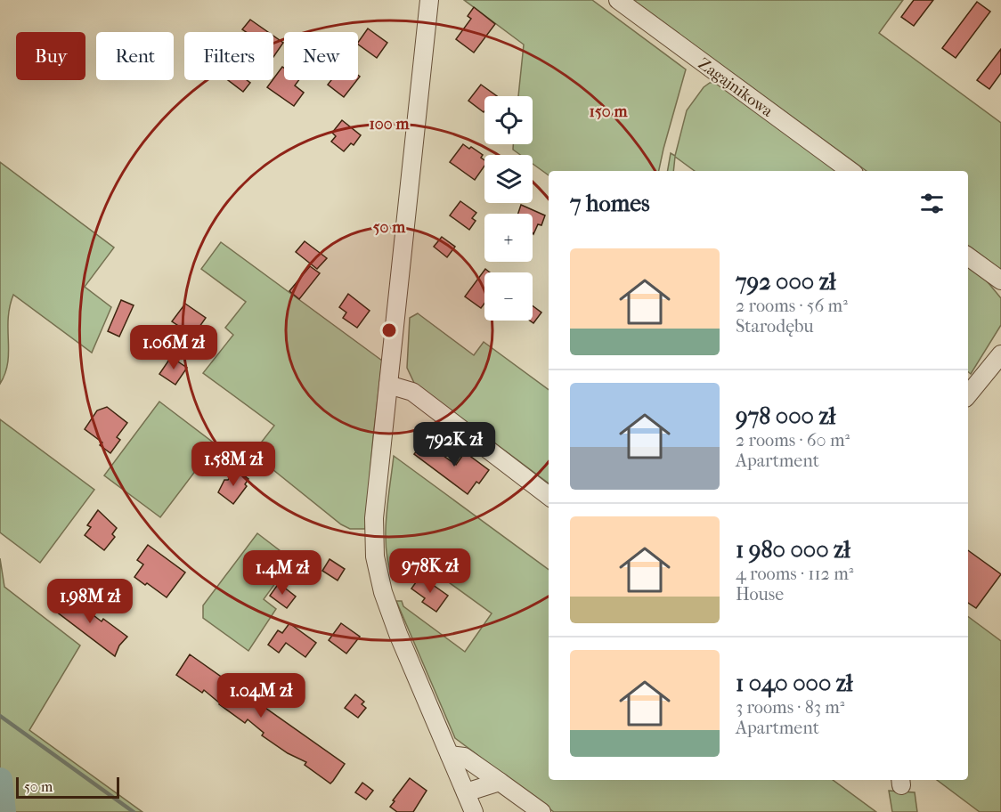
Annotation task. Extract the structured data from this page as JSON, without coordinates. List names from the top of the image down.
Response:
{
  "streets": {
    "street": ["Zagajnikowa"]
  },
  "scale_bar": "50 m",
  "page": {
    "chip": [
      "Buy",
      "Rent",
      "Filters",
      "New"
    ],
    "map_buttons": ["+", "−"],
    "heading": "7 homes",
    "list": [
      {
        "name": "792 000 zł",
        "note": "2 rooms · 56 m² · Starodębu"
      },
      {
        "name": "978 000 zł",
        "note": "2 rooms · 60 m² · Apartment"
      },
      {
        "name": "1 980 000 zł",
        "note": "4 rooms · 112 m² · House"
      },
      {
        "name": "1 040 000 zł",
        "note": "3 rooms · 83 m² · Apartment"
      }
    ],
    "price": [
      "1.06M zł",
      "792K zł",
      "1.58M zł",
      "978K zł",
      "1.4M zł",
      "1.98M zł",
      "1.04M zł"
    ],
    "scale": "50 m"
  },
  "rings": ["150 m", "100 m", "50 m"]
}
